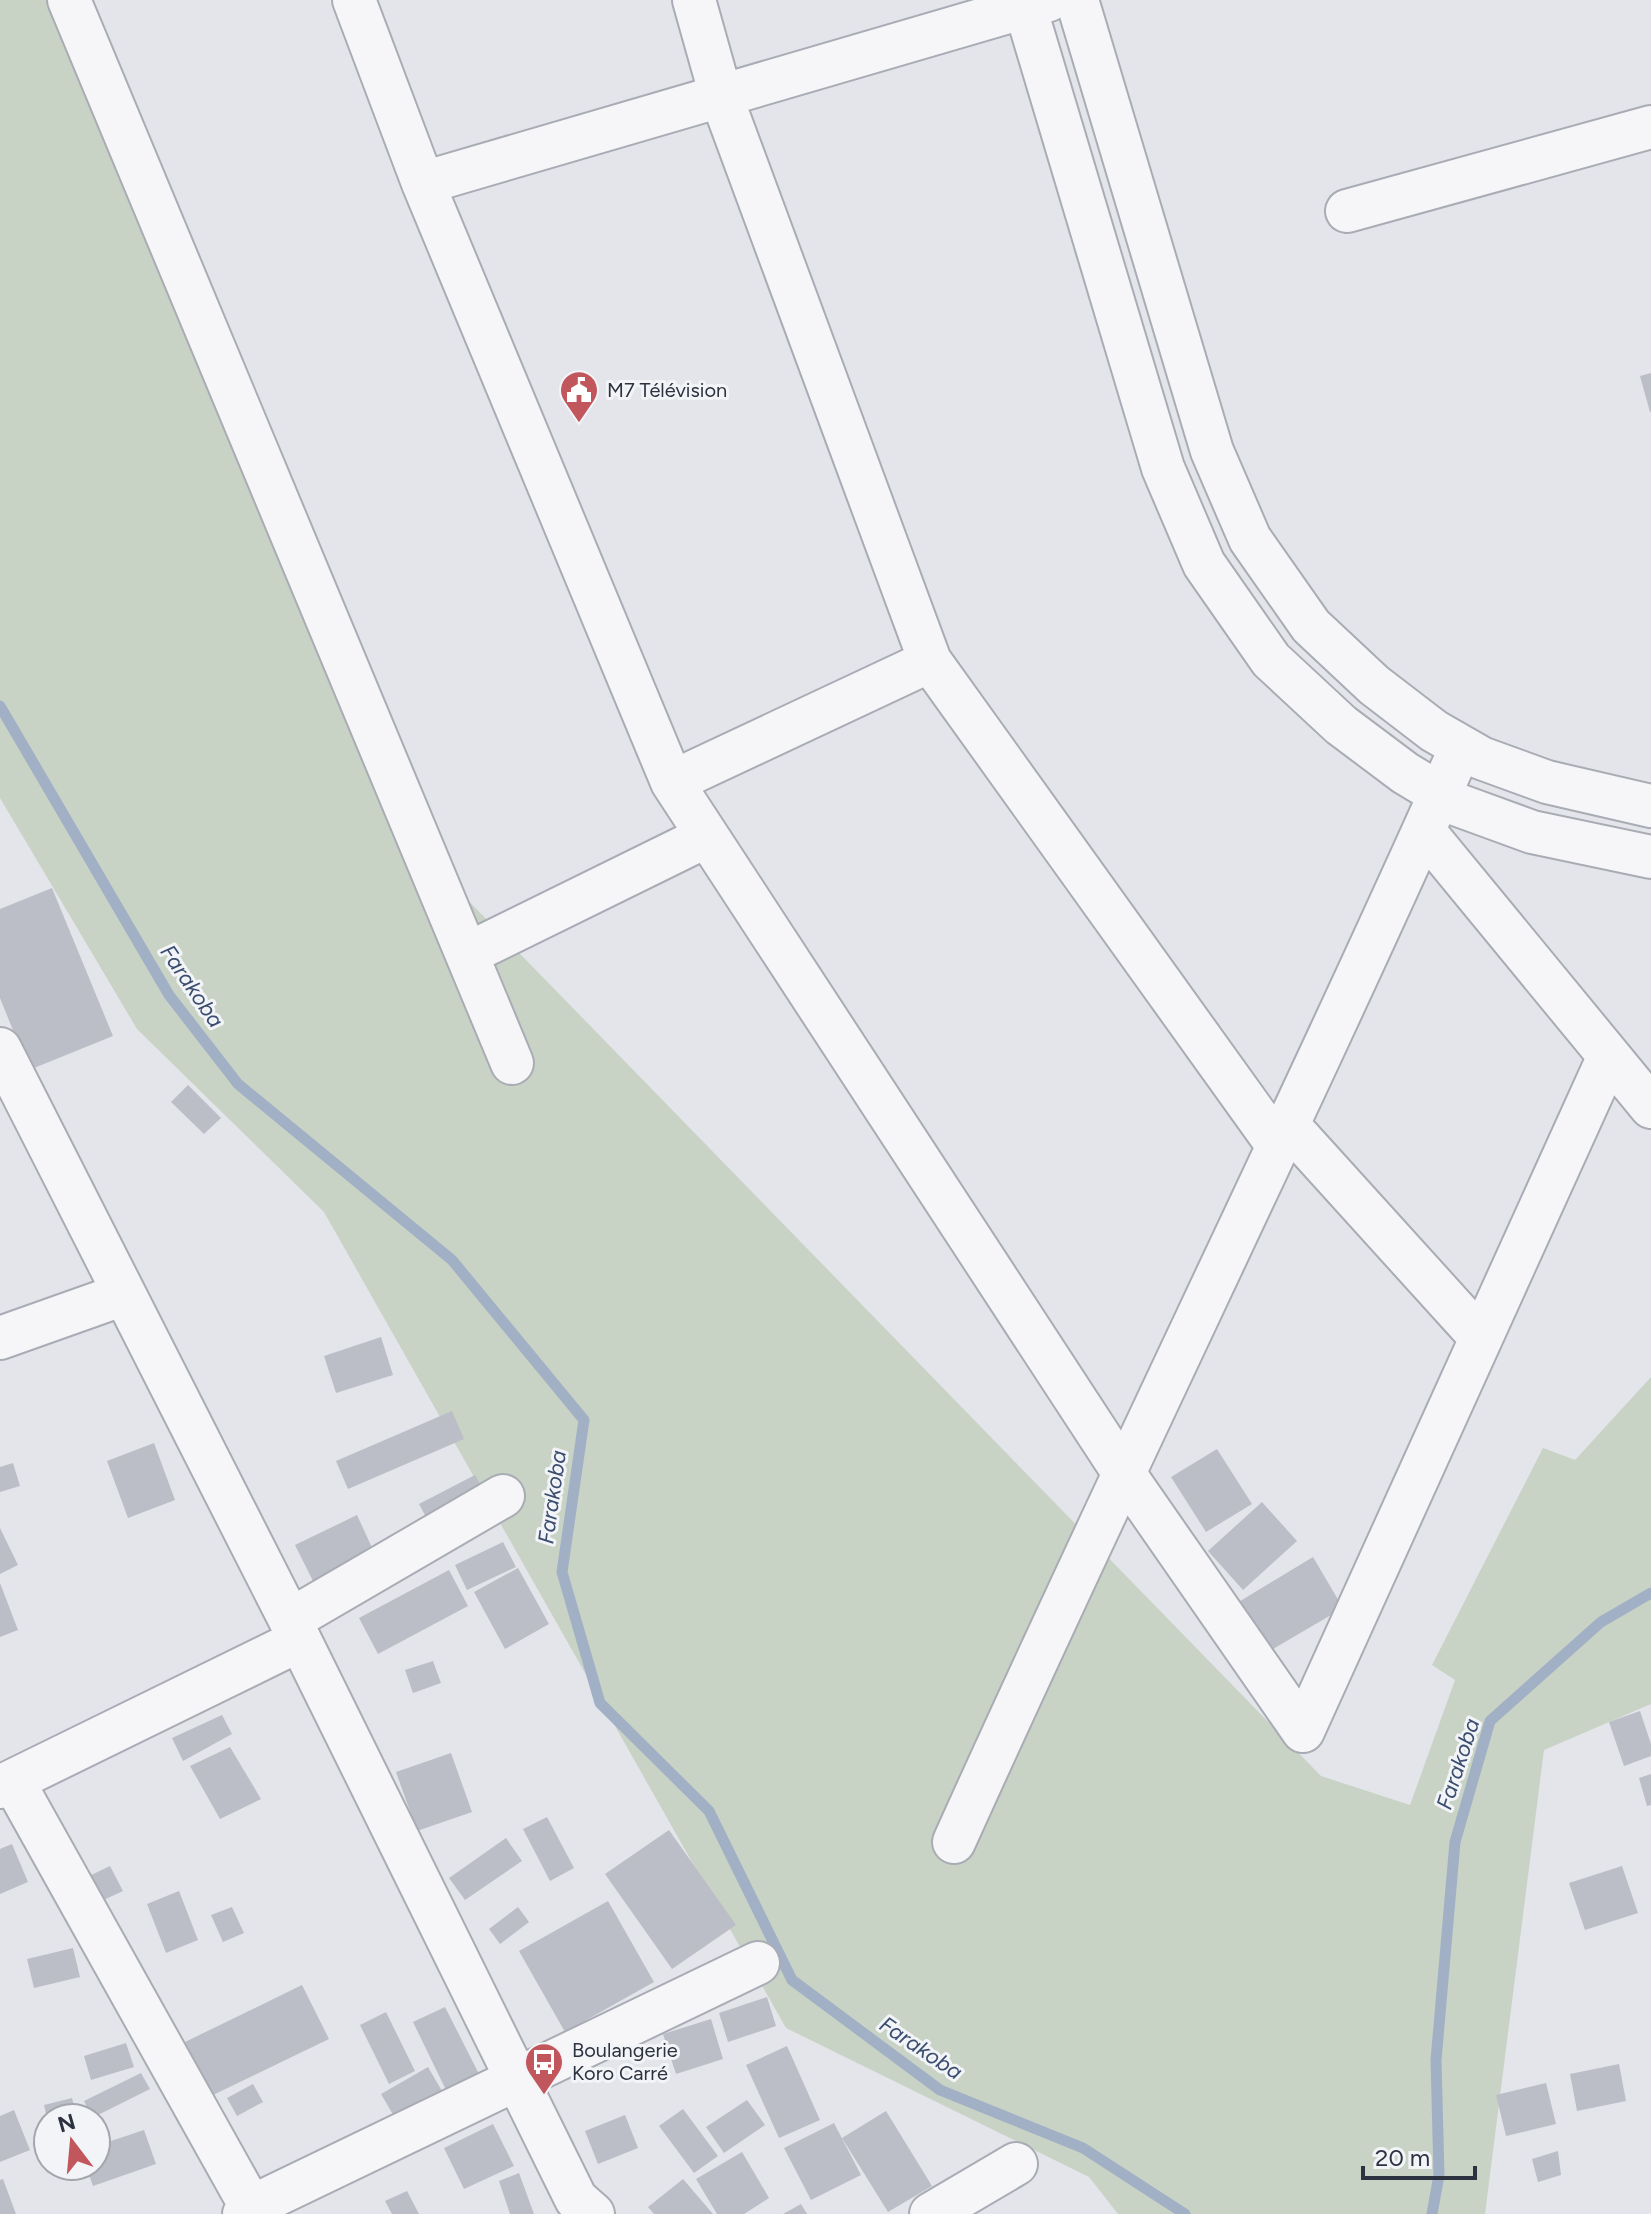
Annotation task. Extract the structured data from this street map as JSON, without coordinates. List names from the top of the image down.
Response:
{
  "water": ["Farakoba"],
  "places": {
    "public building": ["M7 Télévision"],
    "bus stop": ["Boulangerie Koro Carré"]
  },
  "scale_bar": "20 m",
  "north": "top"
}
